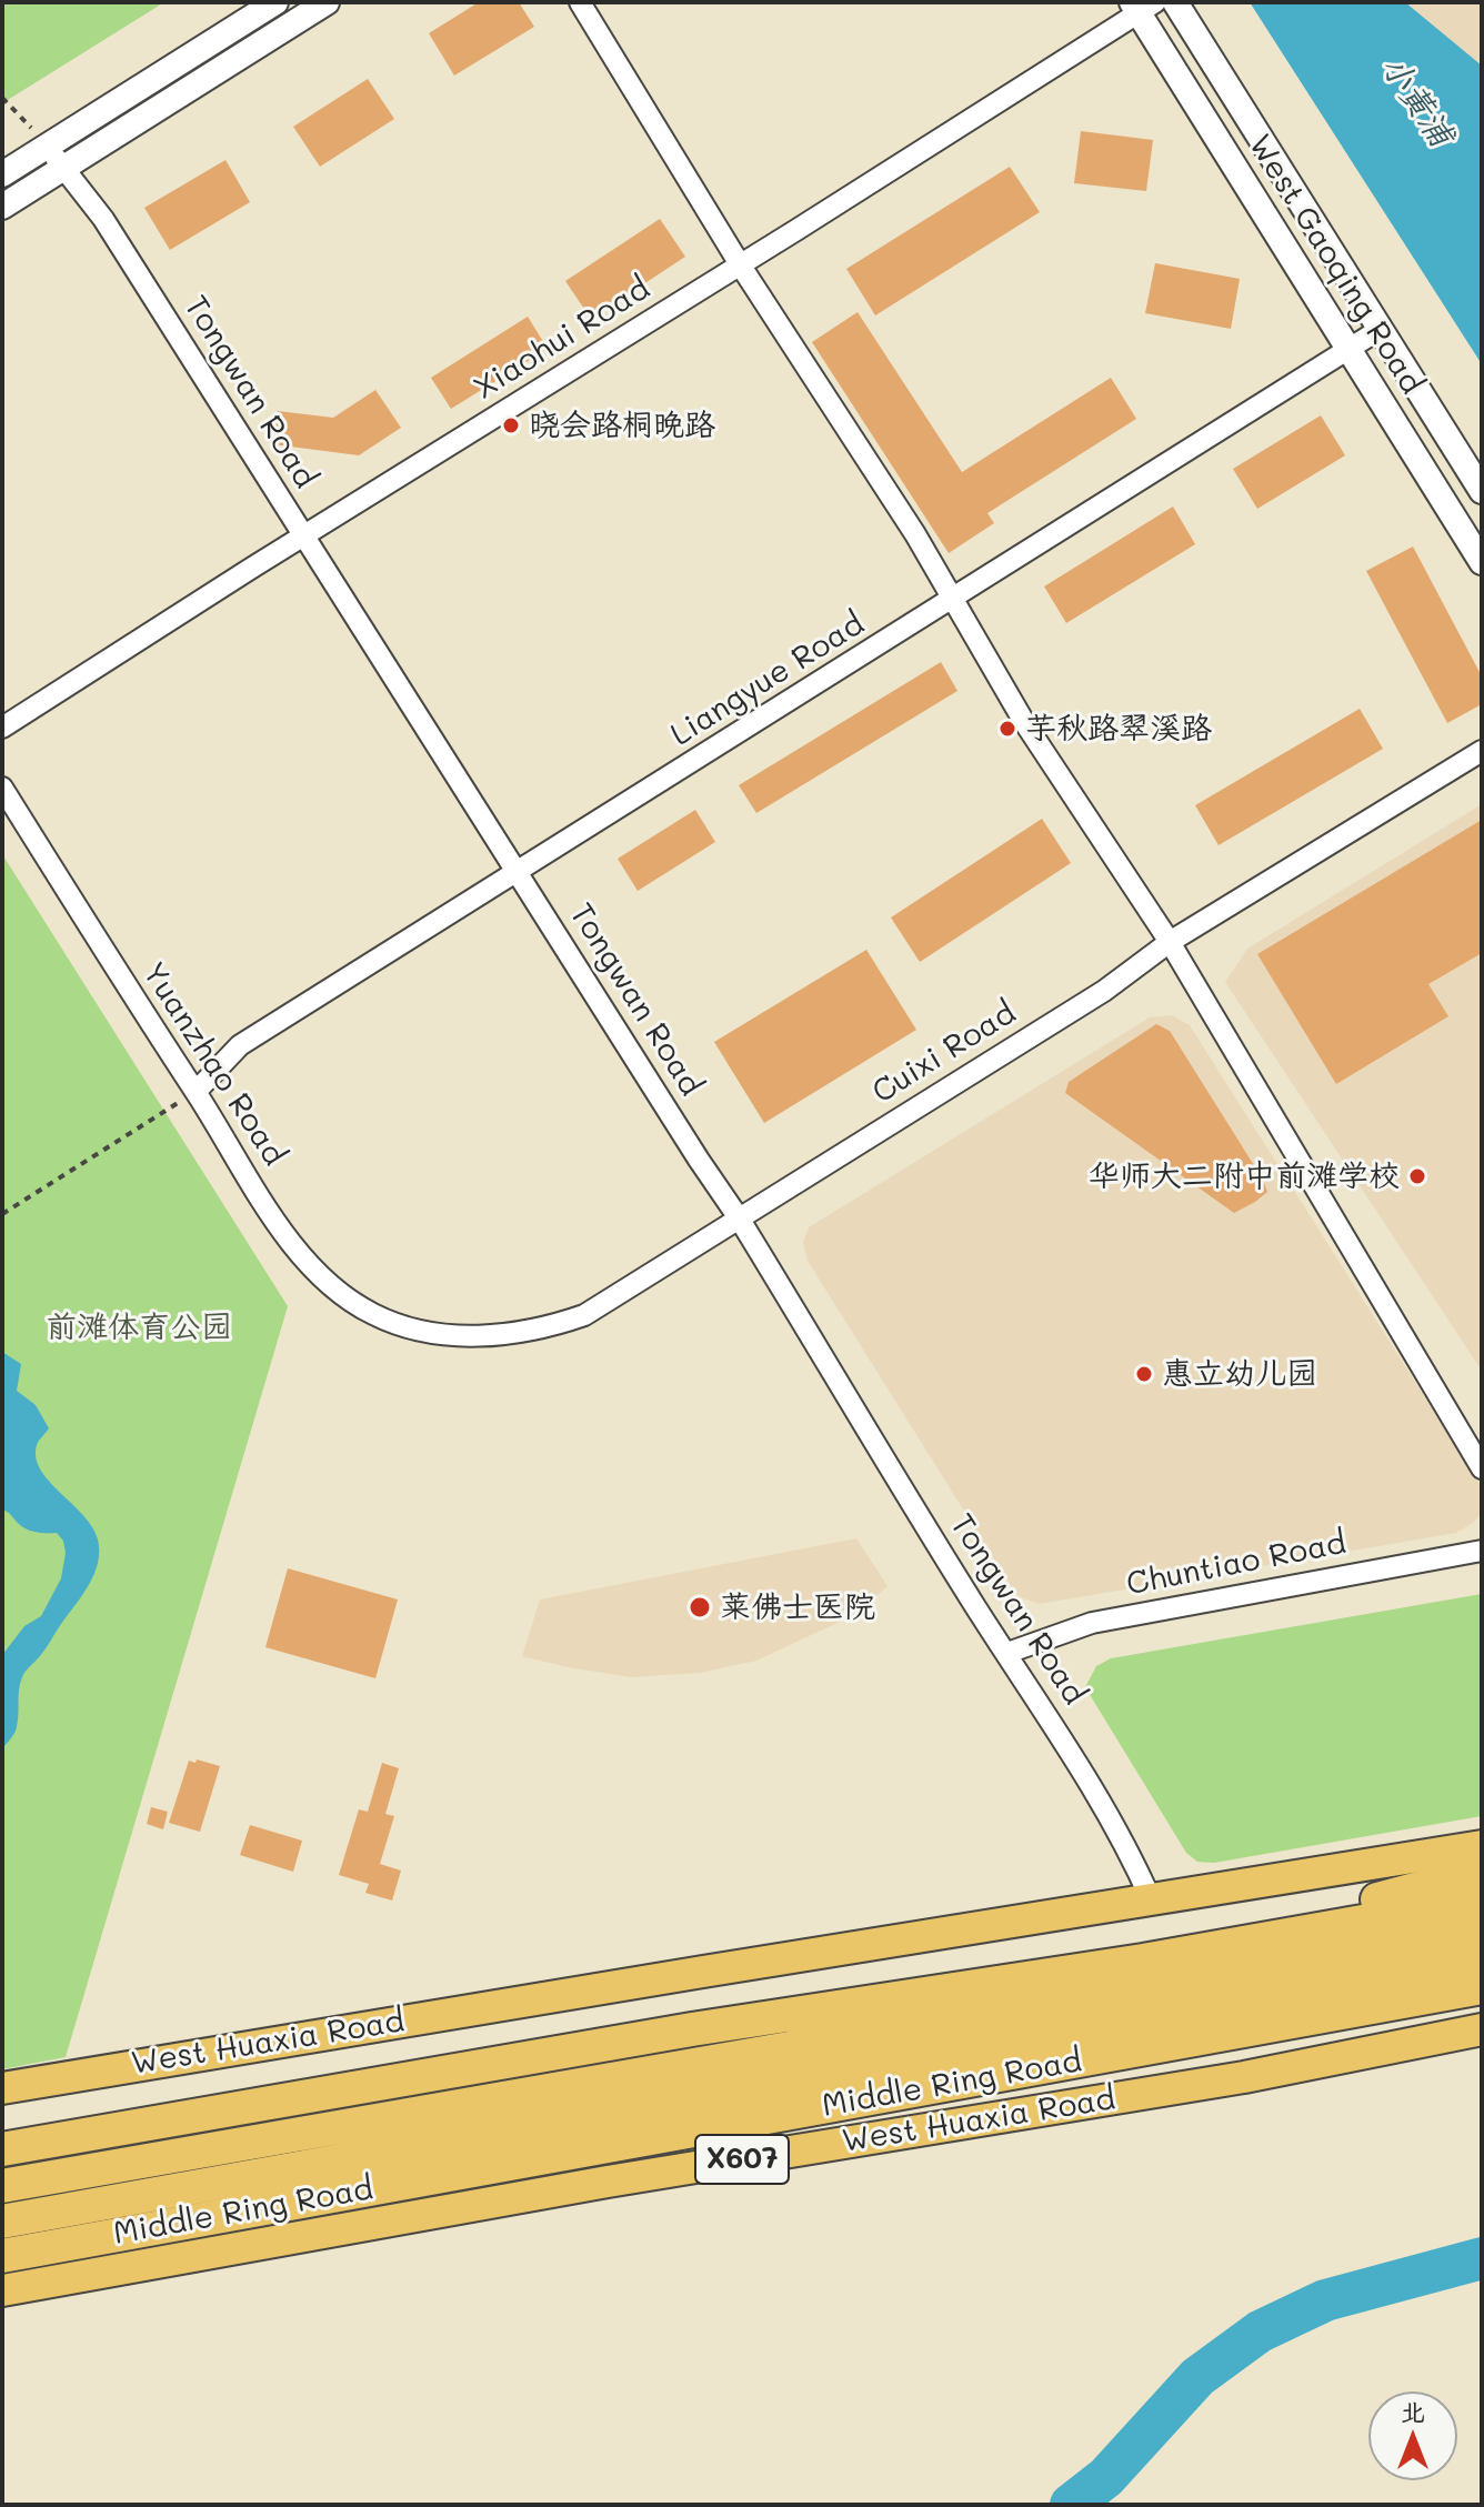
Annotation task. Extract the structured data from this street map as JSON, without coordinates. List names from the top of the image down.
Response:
{
  "streets": {
    "highway": ["Middle Ring Road"],
    "main road": ["West Huaxia Road", "X607"],
    "street": [
      "West Gaoqing Road",
      "Xiaohui Road",
      "Tongwan Road",
      "Liangyue Road",
      "Cuixi Road",
      "Yuanzhao Road",
      "Chuntiao Road"
    ]
  },
  "crossings": [
    ["West Gaoqing Road", "Xiaohui Road"],
    ["West Gaoqing Road", "Liangyue Road"],
    ["Xiaohui Road", "Tongwan Road"],
    ["Tongwan Road", "Liangyue Road"],
    ["Tongwan Road", "Cuixi Road"],
    ["Tongwan Road", "Chuntiao Road"],
    ["Tongwan Road", "West Huaxia Road"],
    ["Liangyue Road", "Yuanzhao Road"],
    ["Cuixi Road", "Yuanzhao Road"]
  ],
  "water": ["小黄浦"],
  "parks": ["前滩体育公园"],
  "places": [
    "晓会路桐晚路",
    "芋秋路翠溪路",
    "华师大二附中前滩学校",
    "惠立幼儿园",
    "莱佛士医院"
  ],
  "north": "top"
}
